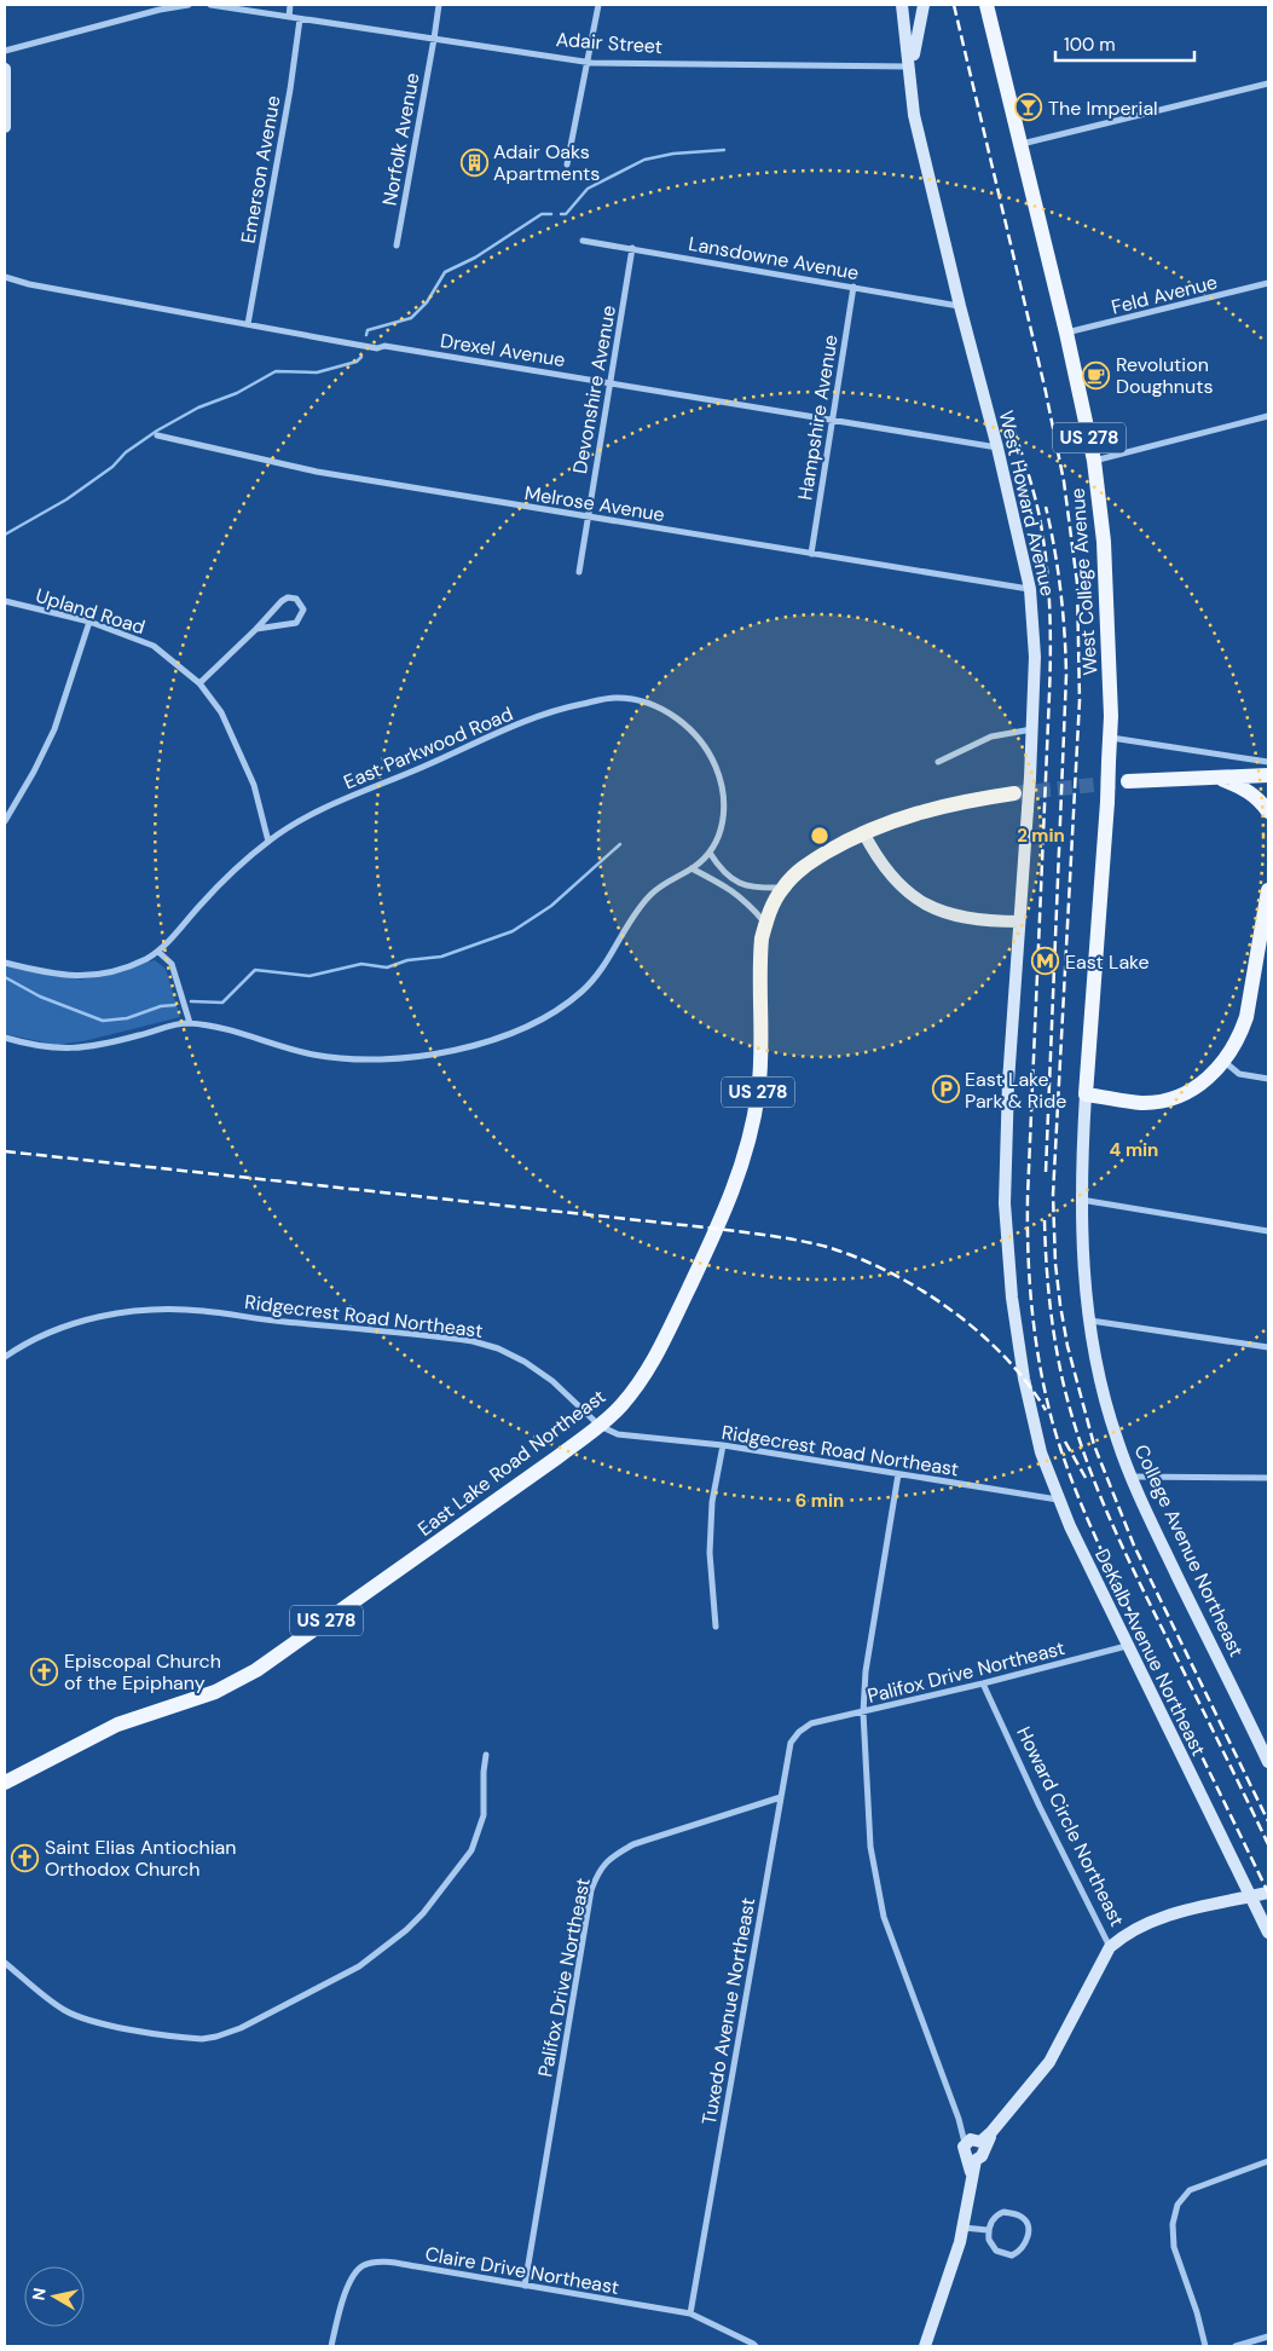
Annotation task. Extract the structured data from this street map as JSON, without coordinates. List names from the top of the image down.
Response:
{
  "streets": {
    "main road": [
      "US 278",
      "West Howard Avenue",
      "West College Avenue",
      "East Lake Road Northeast",
      "College Avenue Northeast",
      "DeKalb Avenue Northeast",
      "Howard Circle Northeast"
    ],
    "street": [
      "Adair Street",
      "Norfolk Avenue",
      "Emerson Avenue",
      "Lansdowne Avenue",
      "Feld Avenue",
      "Drexel Avenue",
      "Devonshire Avenue",
      "Hampshire Avenue",
      "Melrose Avenue",
      "Upland Road",
      "East Parkwood Road",
      "Ridgecrest Road Northeast",
      "Palifox Drive Northeast",
      "Tuxedo Avenue Northeast",
      "Claire Drive Northeast"
    ]
  },
  "crossings": [
    ["Adair Street", "Norfolk Avenue"],
    ["Adair Street", "Emerson Avenue"],
    ["Adair Street", "West Howard Avenue"],
    ["Emerson Avenue", "Drexel Avenue"],
    ["Lansdowne Avenue", "Devonshire Avenue"],
    ["Lansdowne Avenue", "Hampshire Avenue"],
    ["Lansdowne Avenue", "West Howard Avenue"],
    ["Feld Avenue", "West College Avenue"],
    ["Drexel Avenue", "Devonshire Avenue"],
    ["Drexel Avenue", "Hampshire Avenue"],
    ["Drexel Avenue", "West Howard Avenue"],
    ["Devonshire Avenue", "Melrose Avenue"],
    ["Hampshire Avenue", "Melrose Avenue"],
    ["Melrose Avenue", "West Howard Avenue"],
    ["West Howard Avenue", "DeKalb Avenue Northeast"],
    ["West College Avenue", "College Avenue Northeast"],
    ["Upland Road", "East Parkwood Road"],
    ["Ridgecrest Road Northeast", "East Lake Road Northeast"],
    ["Ridgecrest Road Northeast", "DeKalb Avenue Northeast"],
    ["DeKalb Avenue Northeast", "Palifox Drive Northeast"],
    ["Palifox Drive Northeast", "Howard Circle Northeast"],
    ["Palifox Drive Northeast", "Tuxedo Avenue Northeast"],
    ["Palifox Drive Northeast", "Claire Drive Northeast"],
    ["Tuxedo Avenue Northeast", "Claire Drive Northeast"]
  ],
  "places": {
    "bar": ["The Imperial"],
    "building": ["Adair Oaks Apartments"],
    "cafe": ["Revolution Doughnuts"],
    "metro station": ["East Lake"],
    "parking": ["East Lake Park & Ride"],
    "church": ["Episcopal Church of the Epiphany", "Saint Elias Antiochian Orthodox Church"]
  },
  "scale_bar": "100 m",
  "north": "left",
  "rings": ["2 min", "4 min", "6 min"]
}
